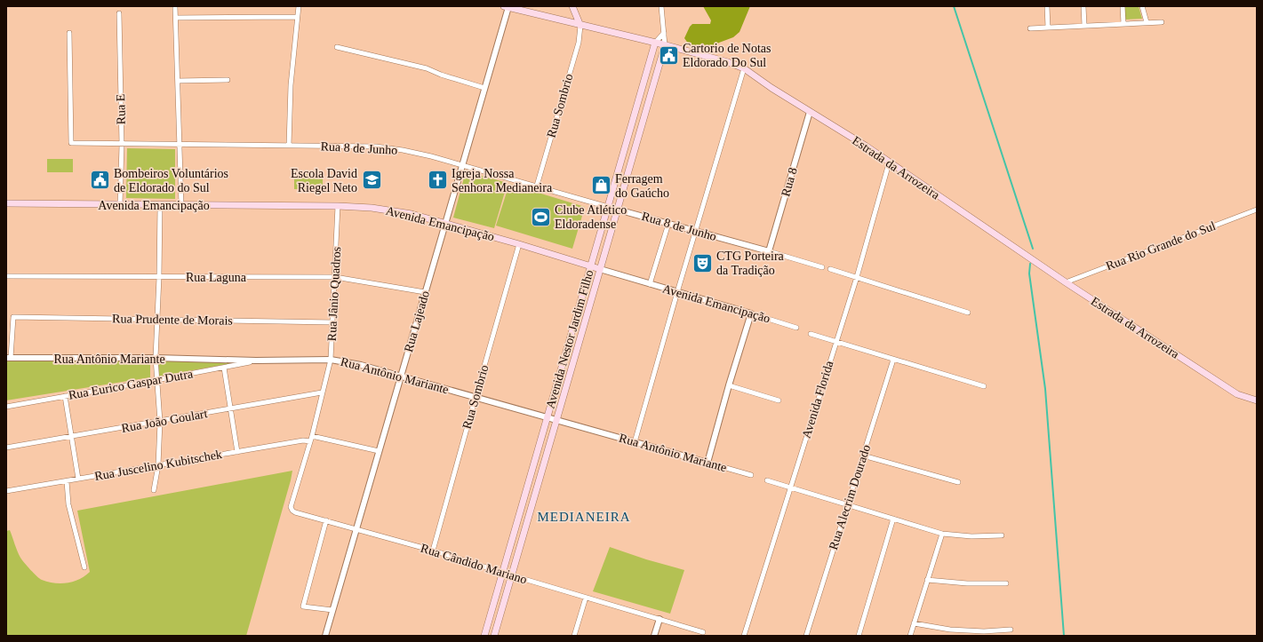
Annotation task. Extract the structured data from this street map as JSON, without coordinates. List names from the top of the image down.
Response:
{
  "streets": {
    "main road": ["Estrada da Arrozeira", "Avenida Emancipação", "Avenida Nestor Jardim Filho"],
    "street": [
      "Rua Sombrio",
      "Rua E",
      "Rua 8 de Junho",
      "Rua 8",
      "Rua Rio Grande do Sul",
      "Rua Laguna",
      "Rua Jânio Quadros",
      "Rua Prudente de Morais",
      "Rua Lajeado",
      "Rua Antônio Mariante",
      "Rua Eurico Gaspar Dutra",
      "Avenida Florida",
      "Rua João Goulart",
      "Rua Juscelino Kubitschek",
      "Rua Alecrim Dourado",
      "Rua Cândido Mariano"
    ]
  },
  "crossings": [
    ["Rua Sombrio", "Rua 8 de Junho"],
    ["Rua Sombrio", "Estrada da Arrozeira"],
    ["Rua Sombrio", "Avenida Emancipação"],
    ["Rua Sombrio", "Rua Antônio Mariante"],
    ["Rua Sombrio", "Rua Cândido Mariano"],
    ["Rua E", "Rua 8 de Junho"],
    ["Rua E", "Avenida Emancipação"],
    ["Rua 8 de Junho", "Rua 8"],
    ["Rua 8 de Junho", "Rua Lajeado"],
    ["Rua 8 de Junho", "Avenida Nestor Jardim Filho"],
    ["Estrada da Arrozeira", "Rua 8"],
    ["Estrada da Arrozeira", "Rua Rio Grande do Sul"],
    ["Estrada da Arrozeira", "Rua Lajeado"],
    ["Estrada da Arrozeira", "Avenida Nestor Jardim Filho"],
    ["Estrada da Arrozeira", "Avenida Florida"],
    ["Avenida Emancipação", "Rua Jânio Quadros"],
    ["Avenida Emancipação", "Rua Lajeado"],
    ["Avenida Emancipação", "Avenida Nestor Jardim Filho"],
    ["Rua Laguna", "Rua Jânio Quadros"],
    ["Rua Laguna", "Rua Lajeado"],
    ["Rua Jânio Quadros", "Rua Prudente de Morais"],
    ["Rua Jânio Quadros", "Rua Antônio Mariante"],
    ["Rua Jânio Quadros", "Rua João Goulart"],
    ["Rua Jânio Quadros", "Rua Juscelino Kubitschek"],
    ["Rua Jânio Quadros", "Rua Cândido Mariano"],
    ["Rua Prudente de Morais", "Rua Antônio Mariante"],
    ["Rua Lajeado", "Rua Antônio Mariante"],
    ["Rua Lajeado", "Rua Cândido Mariano"],
    ["Avenida Nestor Jardim Filho", "Rua Antônio Mariante"],
    ["Avenida Nestor Jardim Filho", "Rua Cândido Mariano"],
    ["Rua Antônio Mariante", "Rua Eurico Gaspar Dutra"]
  ],
  "districts": ["MEDIANEIRA"],
  "places": {
    "public building": ["Cartorio de Notas Eldorado Do Sul", "Bombeiros Voluntários de Eldorado do Sul"],
    "school or university": ["Escola David Riegel Neto"],
    "church": ["Igreja Nossa Senhora Medianeira"],
    "shop": ["Ferragem do Gaúcho"],
    "sports": ["Clube Atlético Eldoradense"],
    "theatre": ["CTG Porteira da Tradição"]
  }
}
